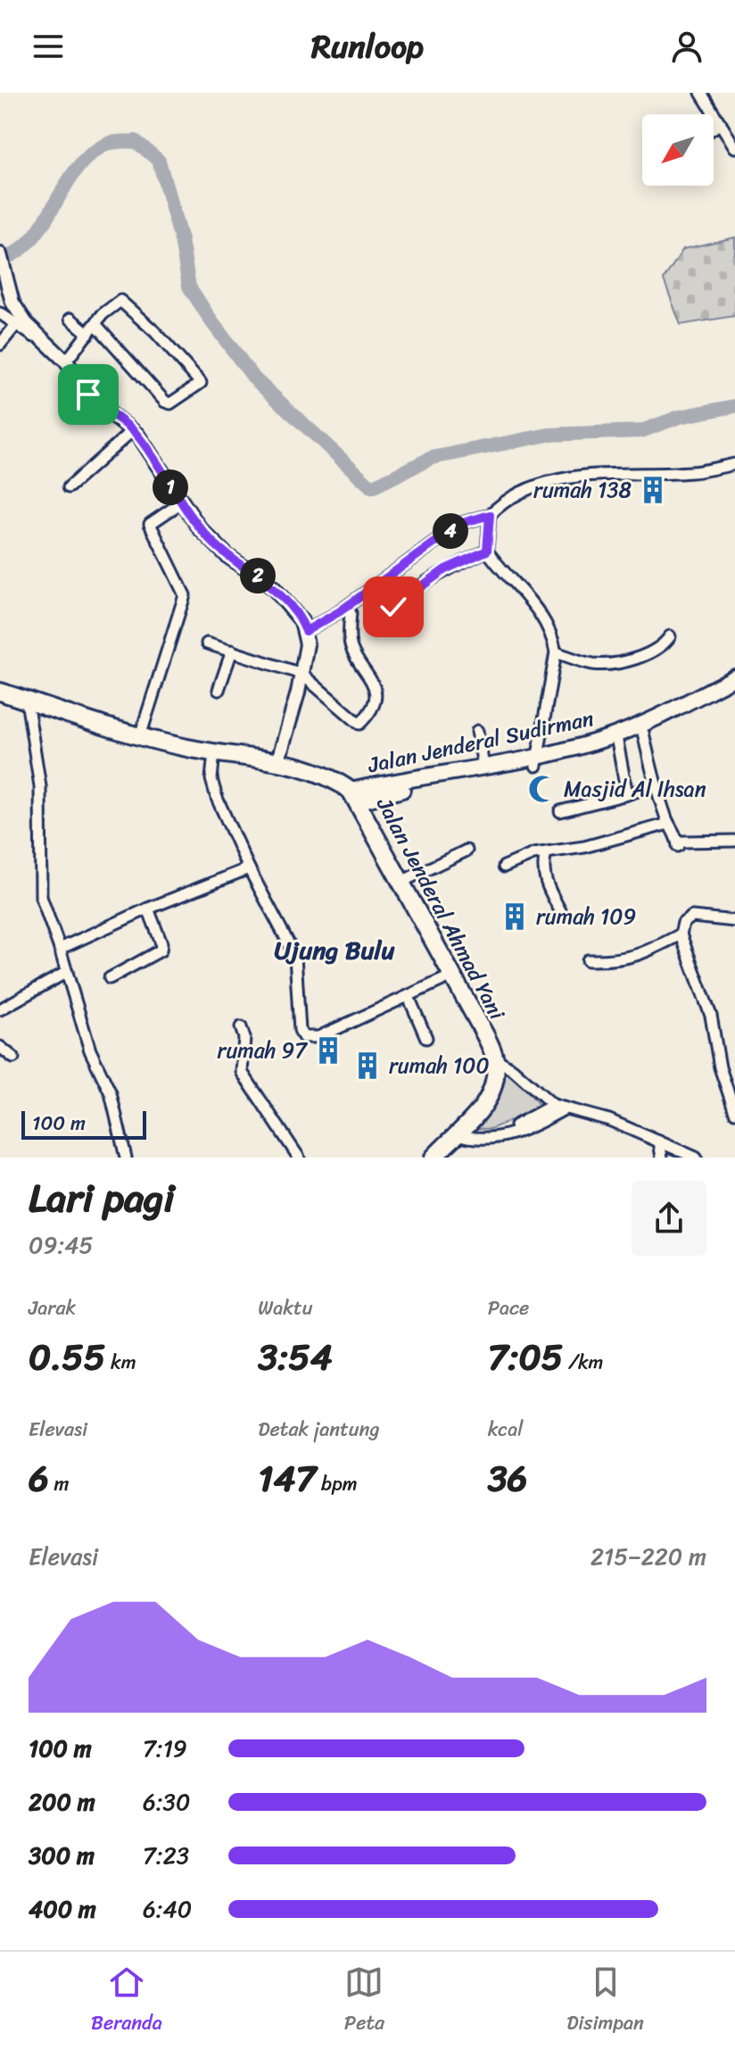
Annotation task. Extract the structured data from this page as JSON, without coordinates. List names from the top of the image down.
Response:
{
  "streets": {
    "highway": ["Jalan Jenderal Ahmad Yani"],
    "main road": ["Jalan Jenderal Sudirman"]
  },
  "crossings": [
    ["Jalan Jenderal Sudirman", "Jalan Jenderal Ahmad Yani"]
  ],
  "districts": ["Ujung Bulu"],
  "places": {
    "building": [
      "rumah 138",
      "rumah 109",
      "rumah 97",
      "rumah 100"
    ],
    "mosque": ["Masjid Al Ihsan"]
  },
  "scale_bar": "100 m",
  "north": "bottom left",
  "page": {
    "header": "Runloop",
    "pins": ["1", "4", "2"],
    "scale": "100 m",
    "heading": ["Lari pagi", "09:45"],
    "stats": [
      ["Jarak", "0.55 km"],
      ["Waktu", "3:54"],
      ["Pace", "7:05 /km"],
      ["Elevasi", "6 m"],
      ["Detak jantung", "147 bpm"],
      ["kcal", "36"]
    ],
    "chart": ["Elevasi", "215–220 m"],
    "list": [
      {
        "name": "100 m",
        "note": "7:19"
      },
      {
        "name": "200 m",
        "note": "6:30"
      },
      {
        "name": "300 m",
        "note": "7:23"
      },
      {
        "name": "400 m",
        "note": "6:40"
      }
    ],
    "tabs": ["Beranda", "Peta", "Disimpan"]
  }
}
